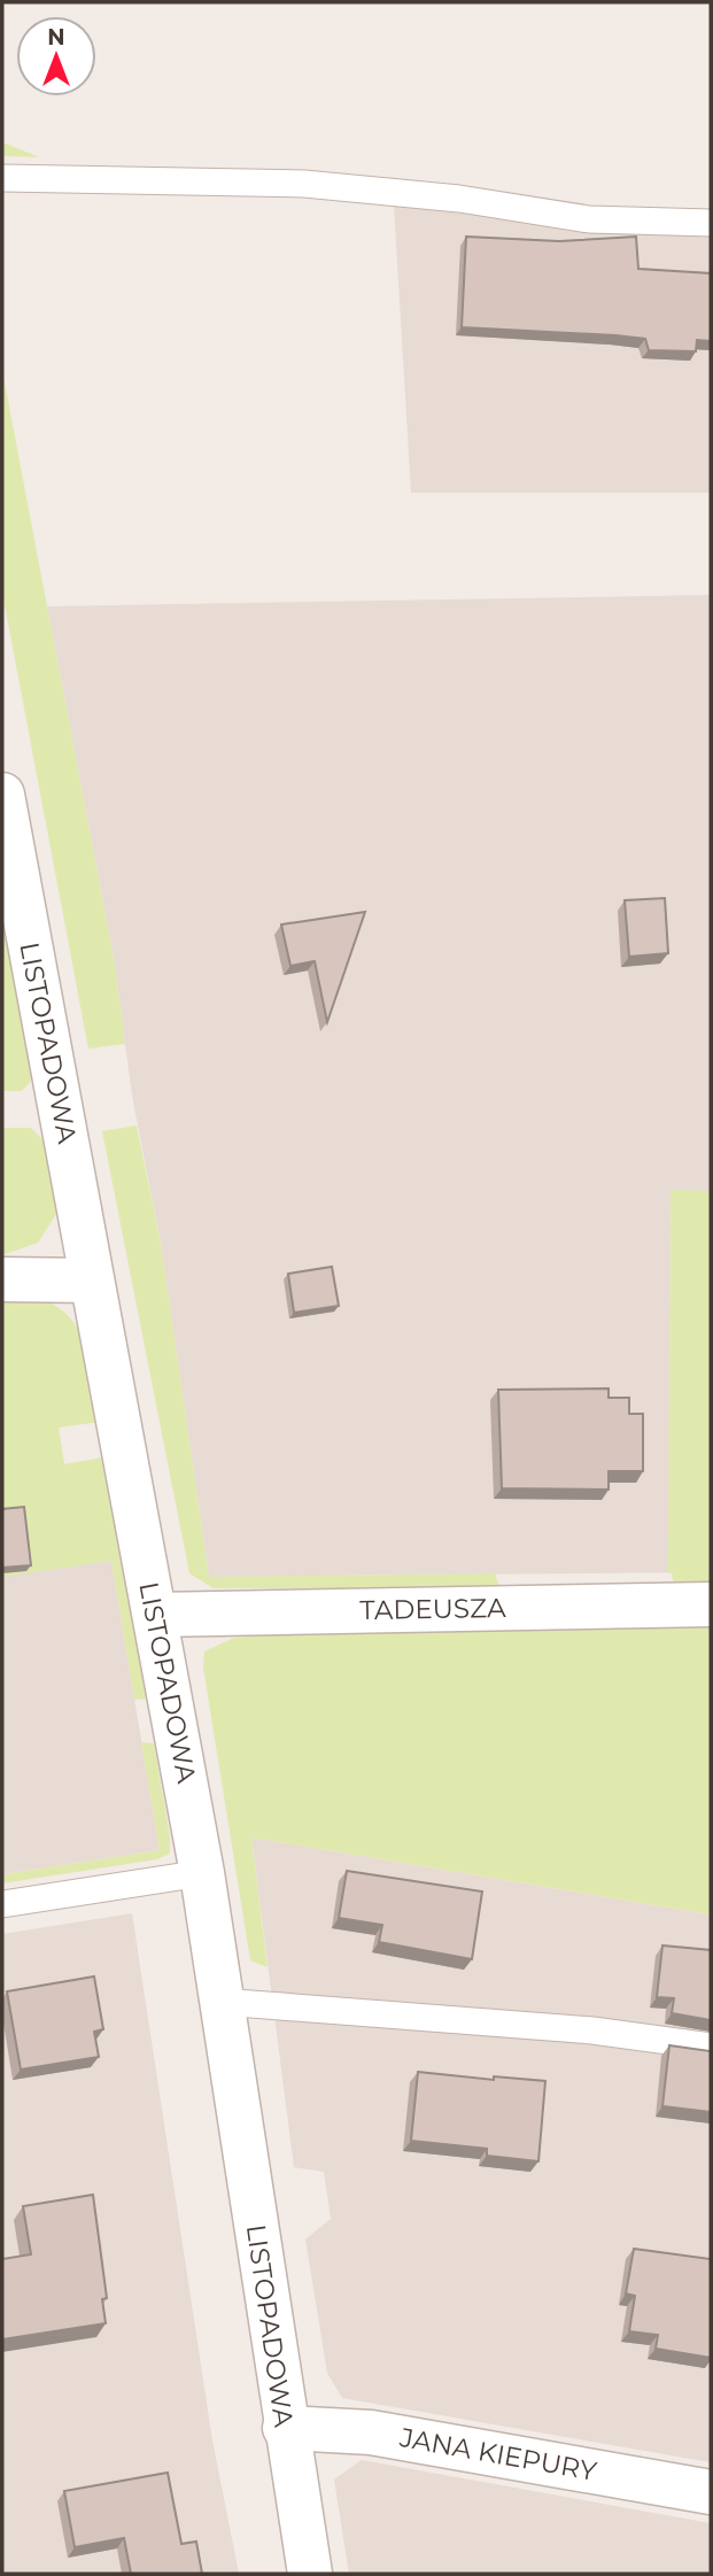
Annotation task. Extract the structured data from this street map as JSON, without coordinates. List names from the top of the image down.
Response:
{
  "streets": {
    "street": ["LISTOPADOWA", "TADEUSZA", "JANA KIEPURY"]
  },
  "crossings": [
    ["LISTOPADOWA", "TADEUSZA"],
    ["LISTOPADOWA", "JANA KIEPURY"]
  ],
  "north": "top"
}
